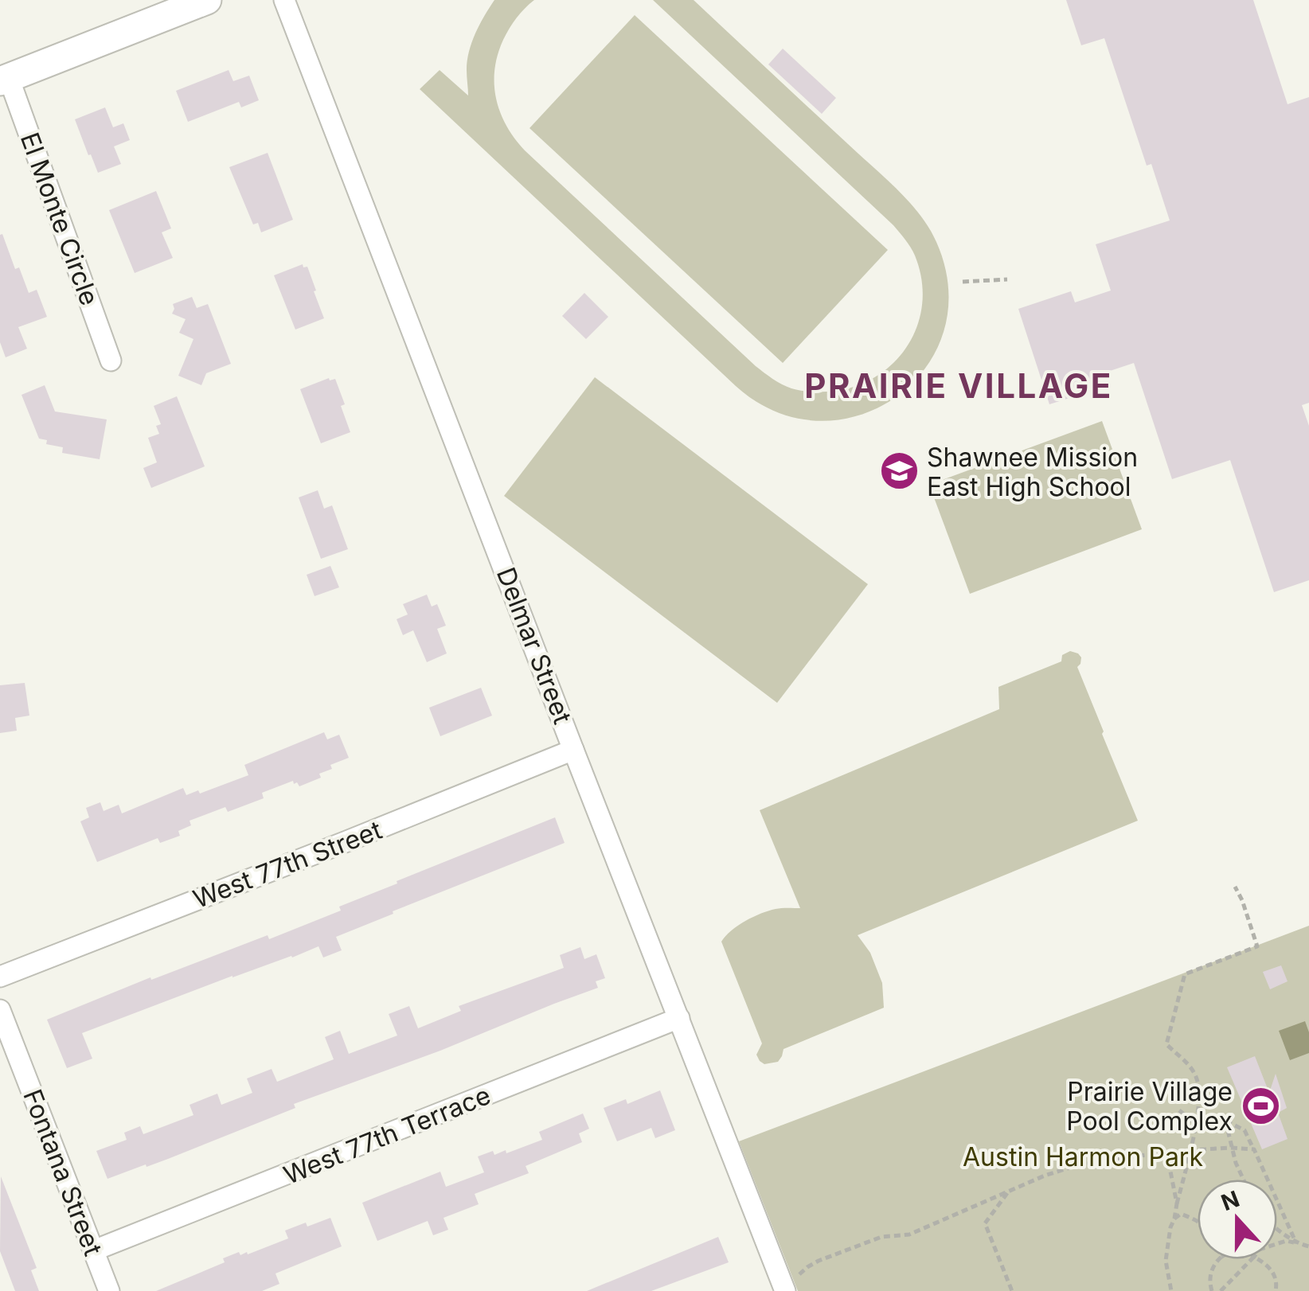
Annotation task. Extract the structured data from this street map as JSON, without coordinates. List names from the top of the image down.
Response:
{
  "streets": {
    "street": [
      "El Monte Circle",
      "Delmar Street",
      "West 77th Street",
      "West 77th Terrace",
      "Fontana Street"
    ]
  },
  "crossings": [
    ["Delmar Street", "West 77th Street"],
    ["Delmar Street", "West 77th Terrace"],
    ["West 77th Terrace", "Fontana Street"]
  ],
  "districts": ["PRAIRIE VILLAGE"],
  "parks": ["Austin Harmon Park"],
  "places": {
    "school or university": ["Shawnee Mission East High School"],
    "sports": ["Prairie Village Pool Complex"]
  },
  "north": "top"
}
